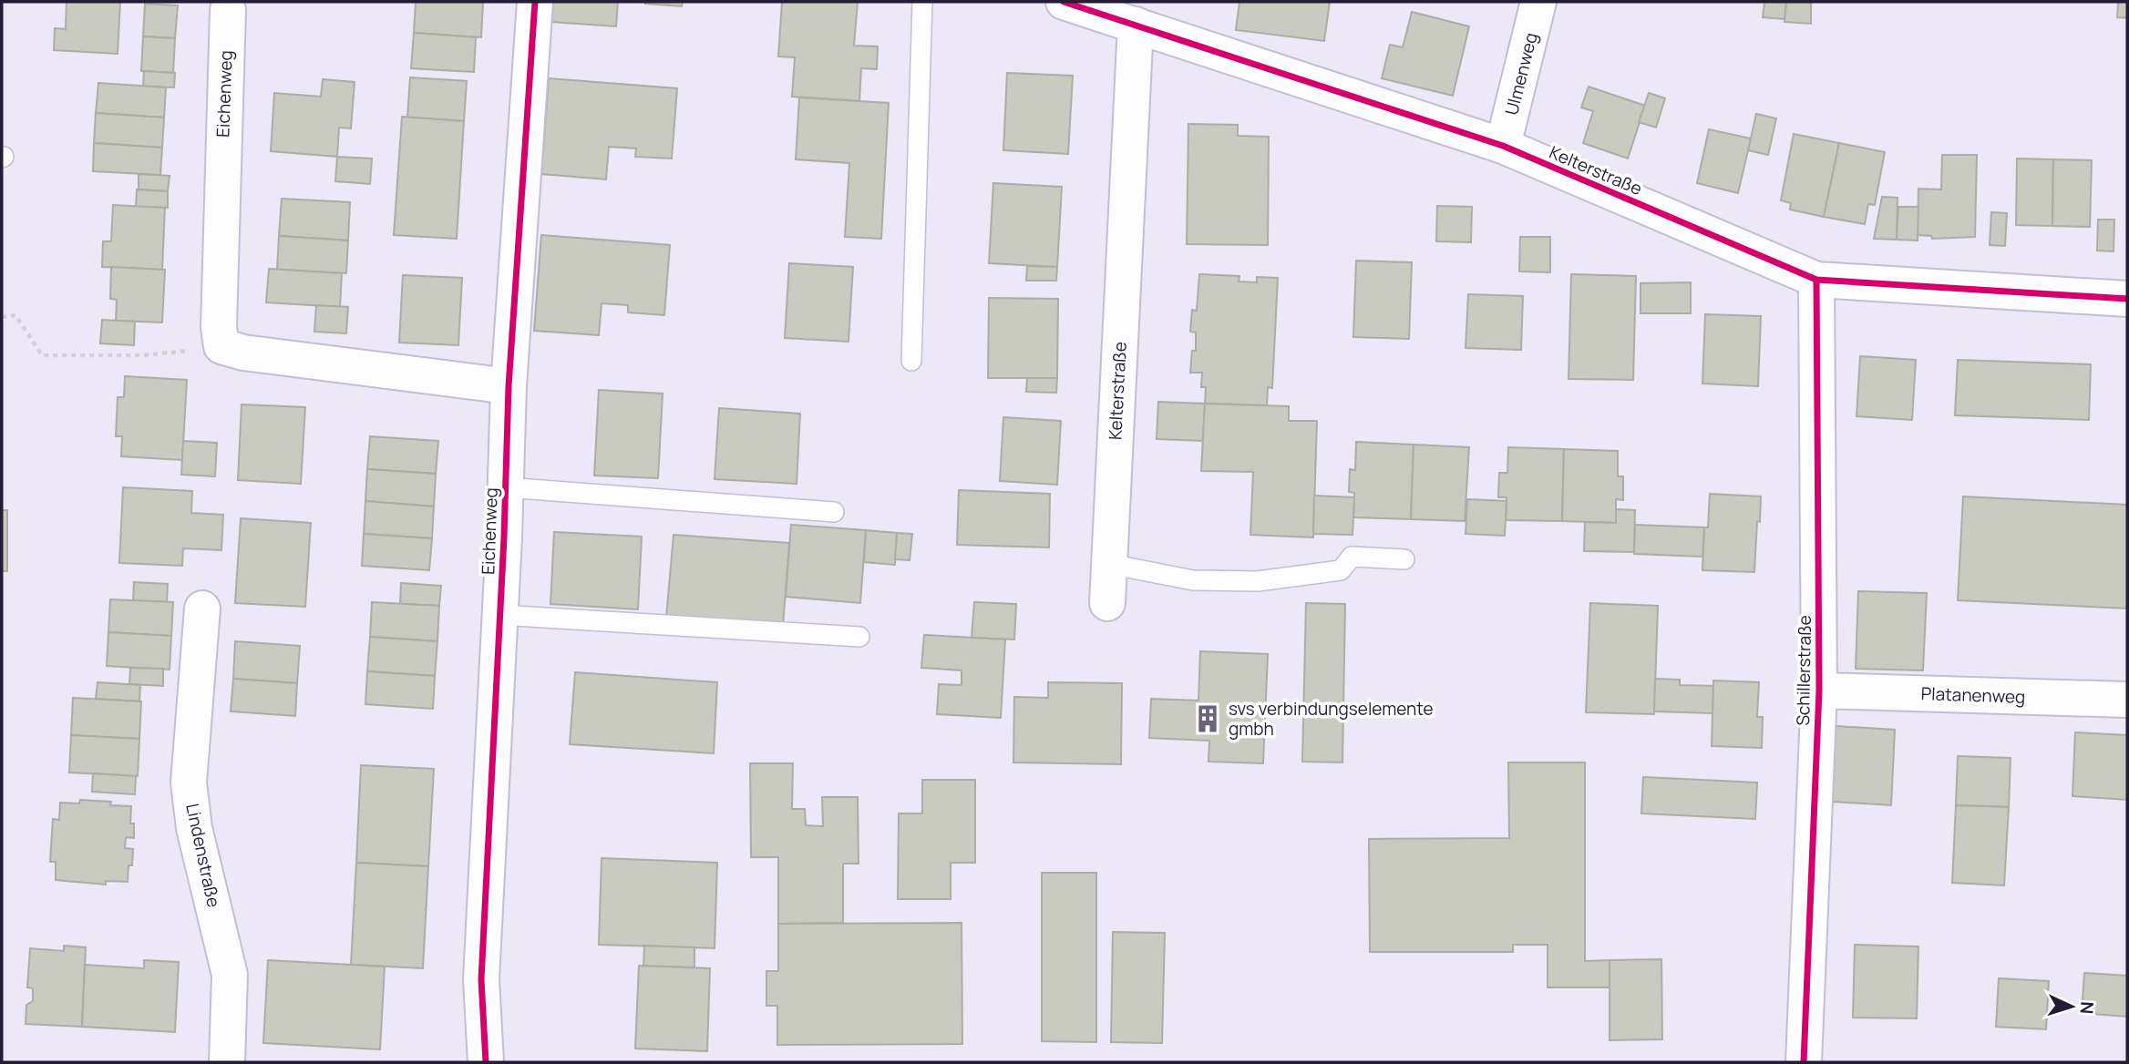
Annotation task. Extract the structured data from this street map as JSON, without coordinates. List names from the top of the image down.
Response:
{
  "streets": {
    "street": [
      "Ulmenweg",
      "Eichenweg",
      "Kelterstraße",
      "Schillerstraße",
      "Platanenweg",
      "Lindenstraße"
    ]
  },
  "crossings": [
    ["Ulmenweg", "Kelterstraße"],
    ["Kelterstraße", "Schillerstraße"],
    ["Schillerstraße", "Platanenweg"]
  ],
  "places": {
    "building": ["svs verbindungselemente gmbh"]
  },
  "north": "right"
}
